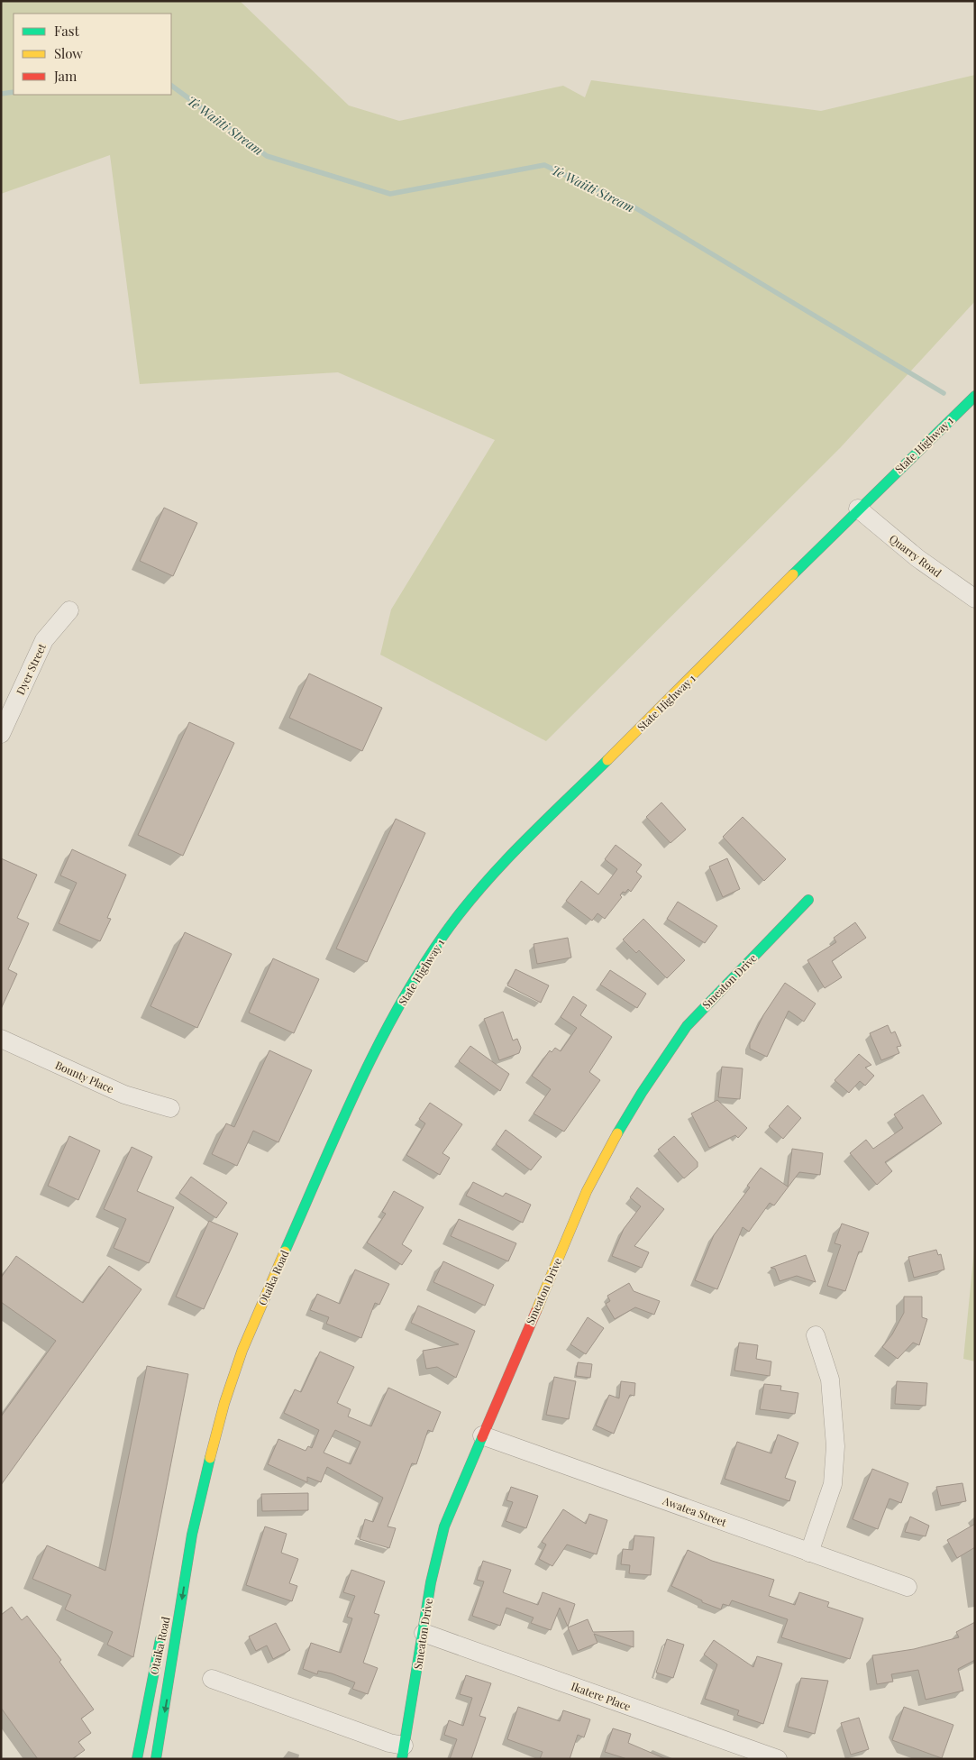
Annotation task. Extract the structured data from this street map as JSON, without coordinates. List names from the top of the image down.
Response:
{
  "streets": {
    "main road": ["State Highway 1", "Smeaton Drive", "Otaika Road"],
    "street": [
      "Quarry Road",
      "Dyer Street",
      "Bounty Place",
      "Awatea Street",
      "Ikatere Place"
    ]
  },
  "crossings": [
    ["State Highway 1", "Quarry Road"],
    ["State Highway 1", "Otaika Road"],
    ["Smeaton Drive", "Awatea Street"],
    ["Smeaton Drive", "Ikatere Place"]
  ],
  "water": ["Te Waiiti Stream"],
  "legend": ["Fast", "Slow", "Jam"]
}
